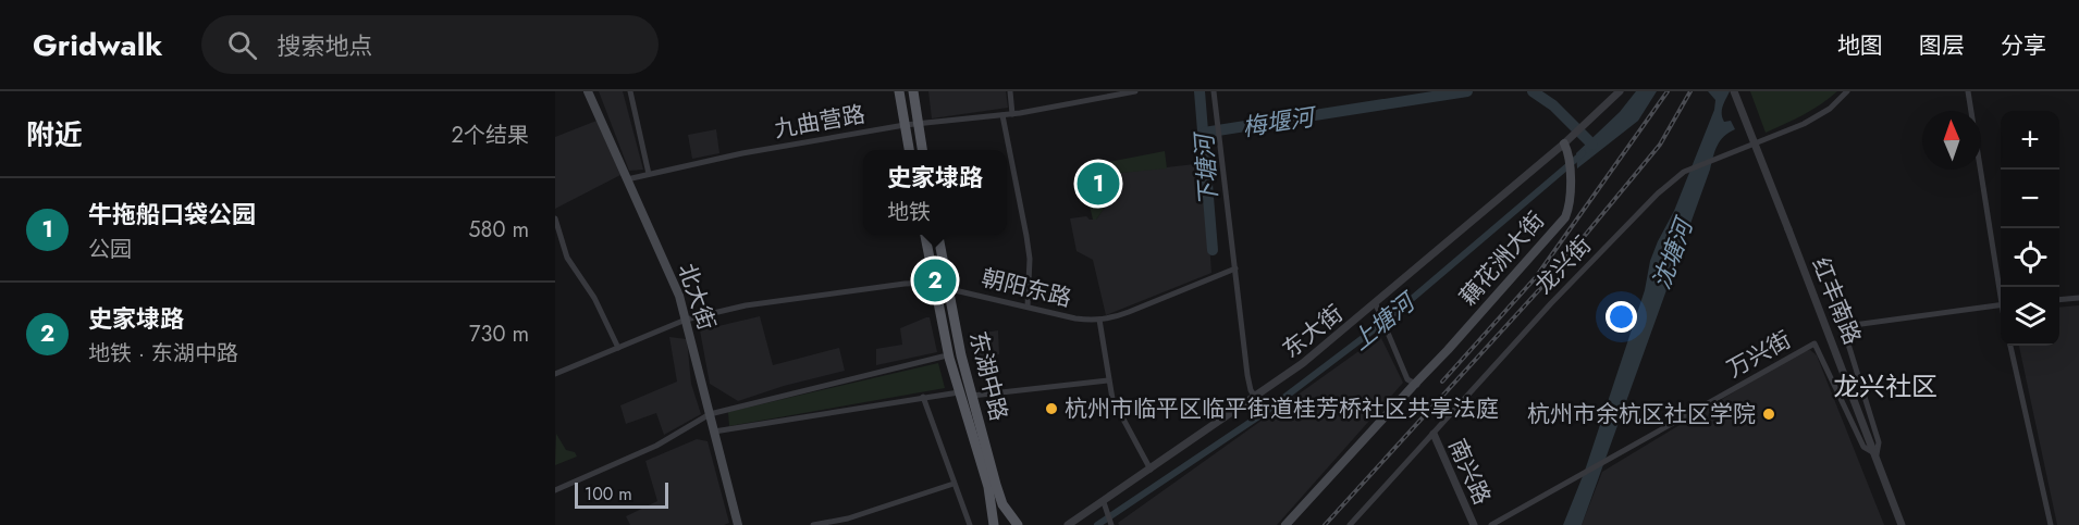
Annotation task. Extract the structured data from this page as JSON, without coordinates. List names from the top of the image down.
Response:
{
  "streets": {
    "main road": ["藕花洲大街", "北大街", "东湖中路"],
    "street": [
      "九曲营路",
      "龙兴街",
      "朝阳东路",
      "红丰南路",
      "东大街",
      "万兴街",
      "南兴路"
    ]
  },
  "crossings": [
    ["九曲营路", "北大街"],
    ["藕花洲大街", "东大街"],
    ["龙兴街", "南兴路"],
    ["朝阳东路", "北大街"],
    ["朝阳东路", "东湖中路"],
    ["红丰南路", "万兴街"]
  ],
  "districts": ["龙兴社区"],
  "water": [
    "梅堰河",
    "下塘河",
    "沈塘河",
    "上塘河"
  ],
  "places": ["杭州市临平区临平街道桂芳桥社区共享法庭", "杭州市余杭区社区学院"],
  "scale_bar": "100 m",
  "north": "top",
  "page": {
    "header": "Gridwalk",
    "search": "搜索地点",
    "nav": ["地图", "图层", "分享"],
    "heading": ["附近", "2个结果"],
    "map_buttons": ["+", "−"],
    "popup": ["史家埭路", "地铁"],
    "pins": ["1", "2"],
    "list": [
      {
        "mark": "1",
        "name": "牛拖船口袋公园",
        "note": "公园",
        "value": "580 m"
      },
      {
        "mark": "2",
        "name": "史家埭路",
        "note": "地铁 · 东湖中路",
        "value": "730 m"
      }
    ],
    "scale": "100 m"
  }
}
